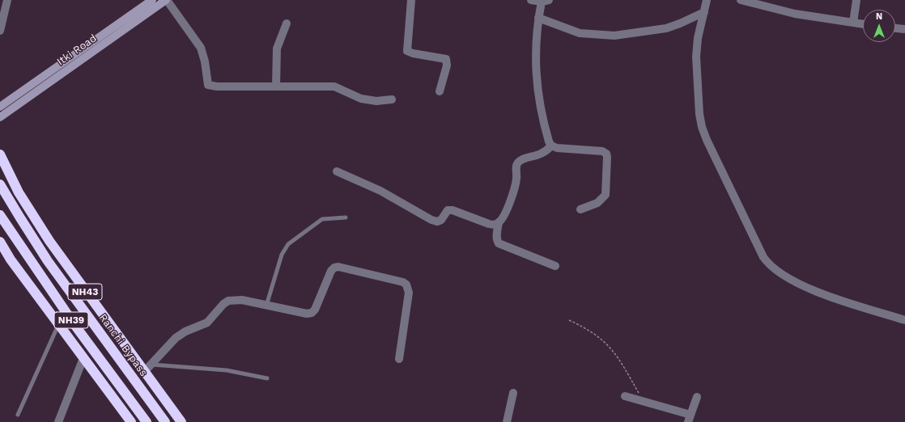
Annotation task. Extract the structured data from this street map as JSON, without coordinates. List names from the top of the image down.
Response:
{
  "streets": {
    "highway": ["NH43", "NH39", "Ranchi Bypass"],
    "main road": ["Itki Road"]
  },
  "north": "top"
}
